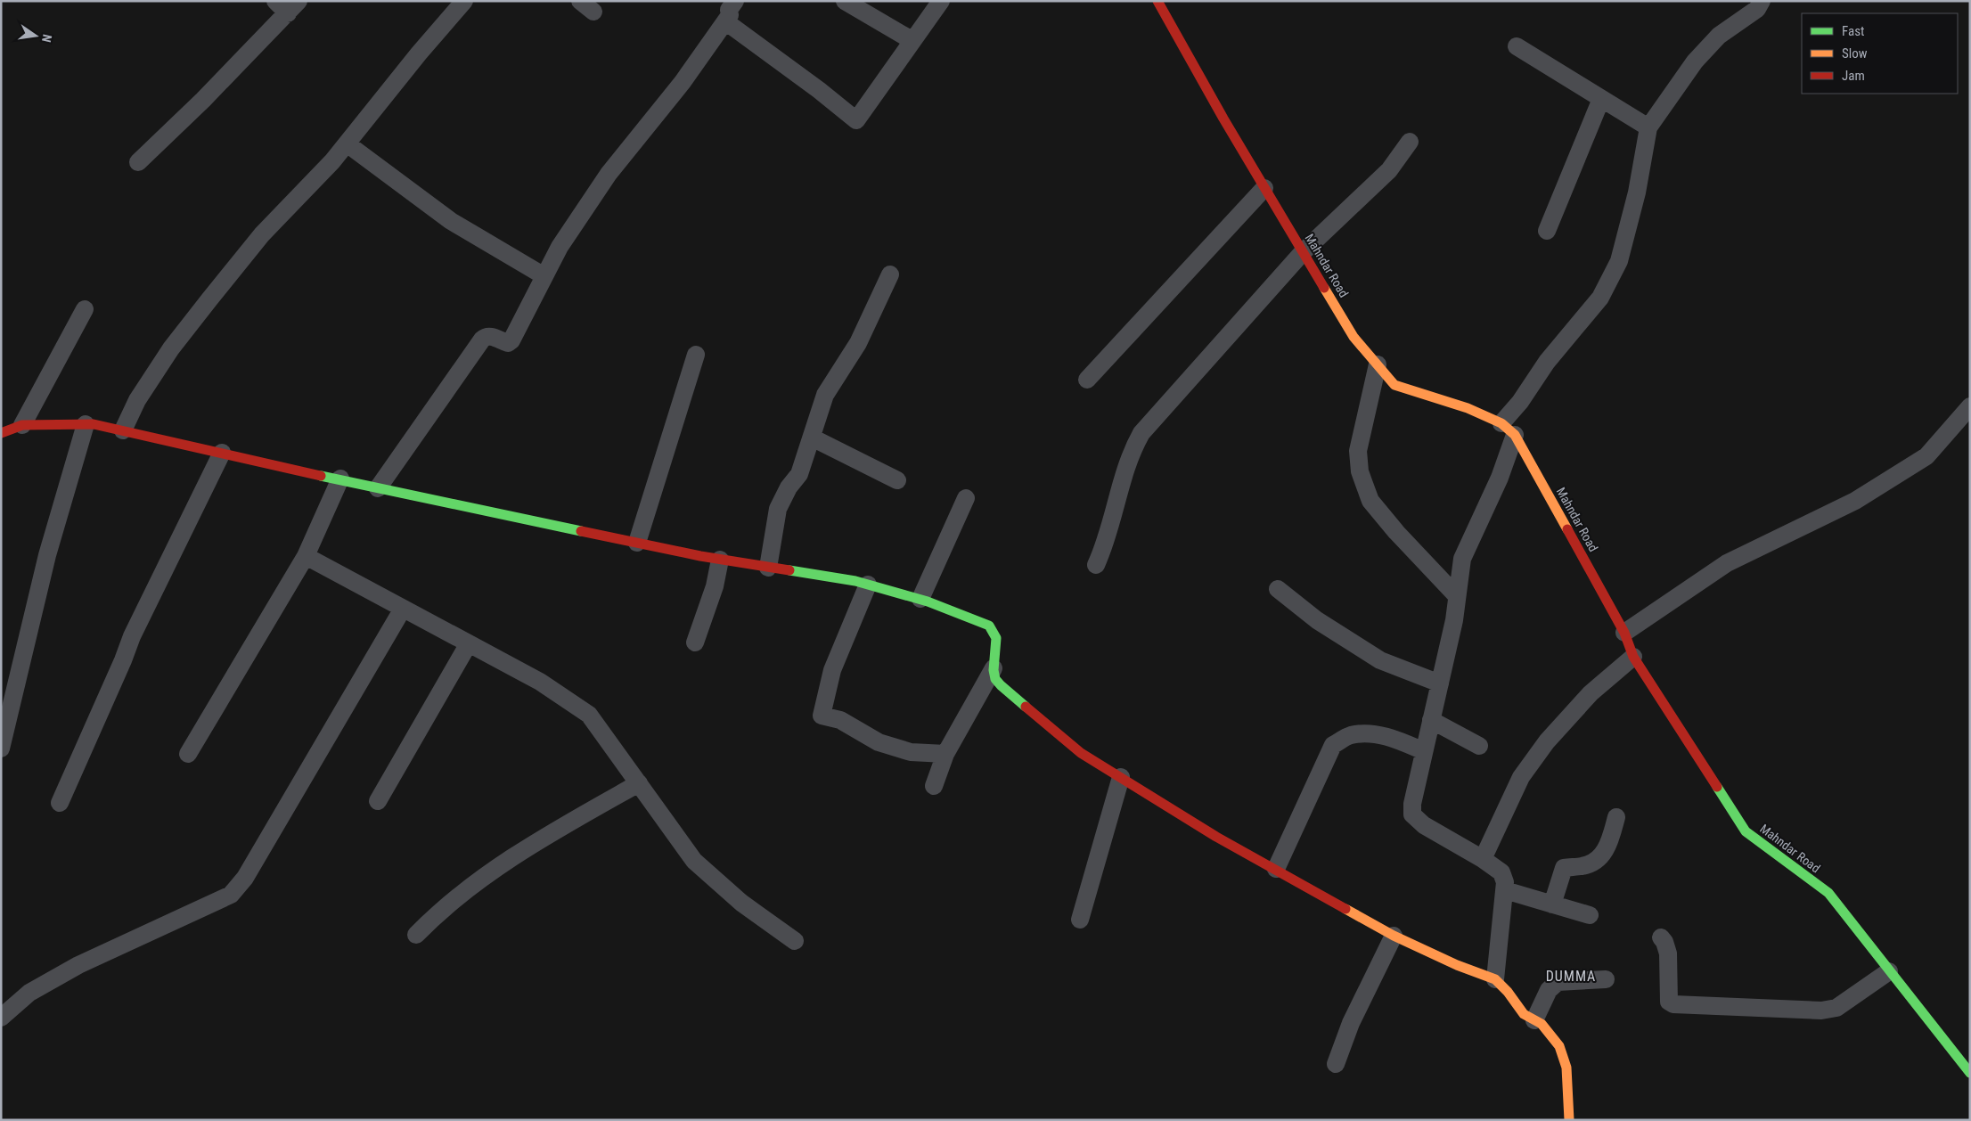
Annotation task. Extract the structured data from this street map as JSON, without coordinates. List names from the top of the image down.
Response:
{
  "streets": {
    "street": ["Mahndar Road"]
  },
  "districts": ["DUMMA"],
  "legend": ["Fast", "Slow", "Jam"],
  "north": "right"
}
